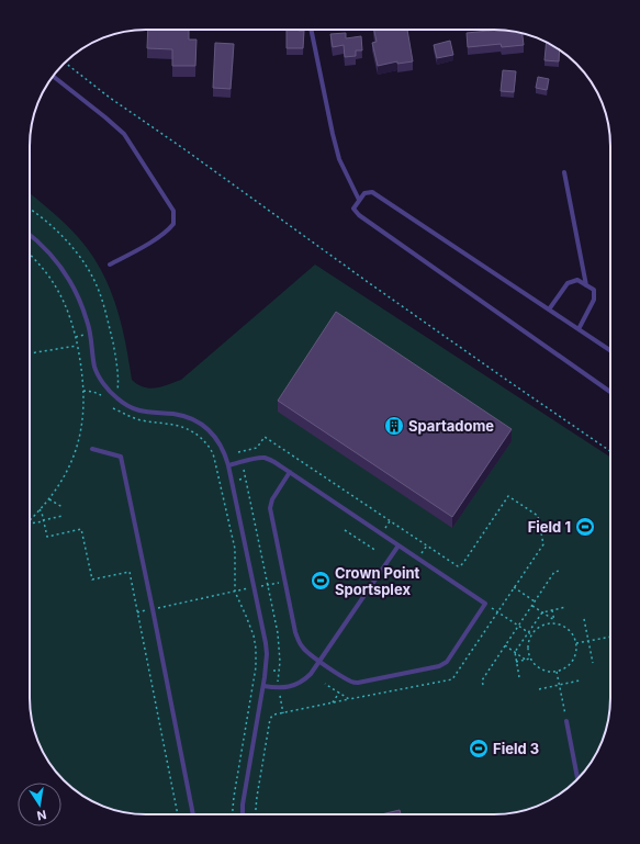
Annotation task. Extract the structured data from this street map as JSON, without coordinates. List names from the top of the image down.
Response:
{
  "places": {
    "building": ["Spartadome"],
    "sports": ["Field 1", "Crown Point Sportsplex", "Field 3"]
  },
  "north": "bottom"
}
